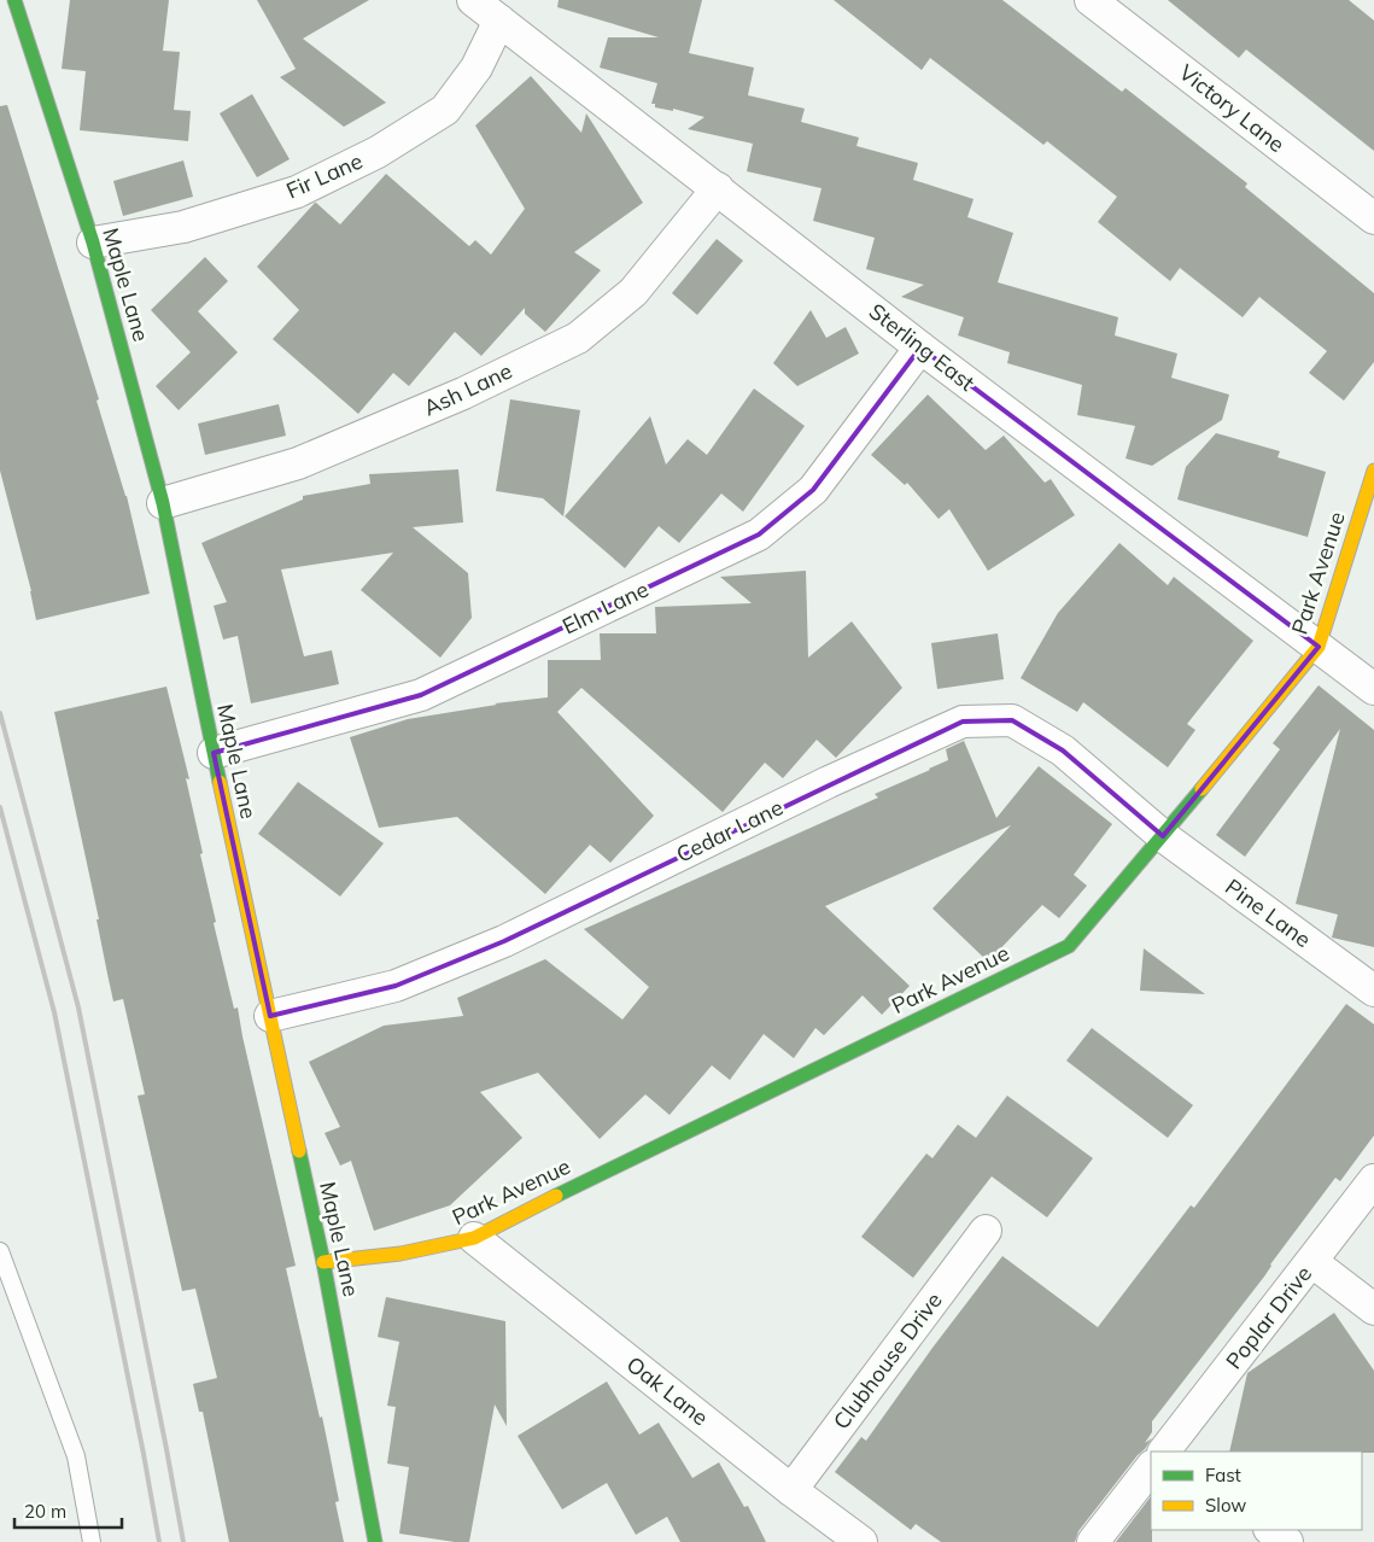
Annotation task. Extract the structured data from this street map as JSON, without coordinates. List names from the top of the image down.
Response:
{
  "streets": {
    "street": [
      "Victory Lane",
      "Fir Lane",
      "Maple Lane",
      "Sterling East",
      "Ash Lane",
      "Park Avenue",
      "Elm Lane",
      "Cedar Lane",
      "Pine Lane",
      "Poplar Drive",
      "Clubhouse Drive",
      "Oak Lane"
    ]
  },
  "crossings": [
    ["Fir Lane", "Maple Lane"],
    ["Fir Lane", "Sterling East"],
    ["Maple Lane", "Ash Lane"],
    ["Maple Lane", "Park Avenue"],
    ["Maple Lane", "Elm Lane"],
    ["Maple Lane", "Cedar Lane"],
    ["Sterling East", "Ash Lane"],
    ["Sterling East", "Park Avenue"],
    ["Sterling East", "Elm Lane"],
    ["Park Avenue", "Cedar Lane"],
    ["Park Avenue", "Pine Lane"],
    ["Park Avenue", "Oak Lane"],
    ["Cedar Lane", "Pine Lane"],
    ["Clubhouse Drive", "Oak Lane"]
  ],
  "legend": ["Fast", "Slow"],
  "scale_bar": "20 m"
}
